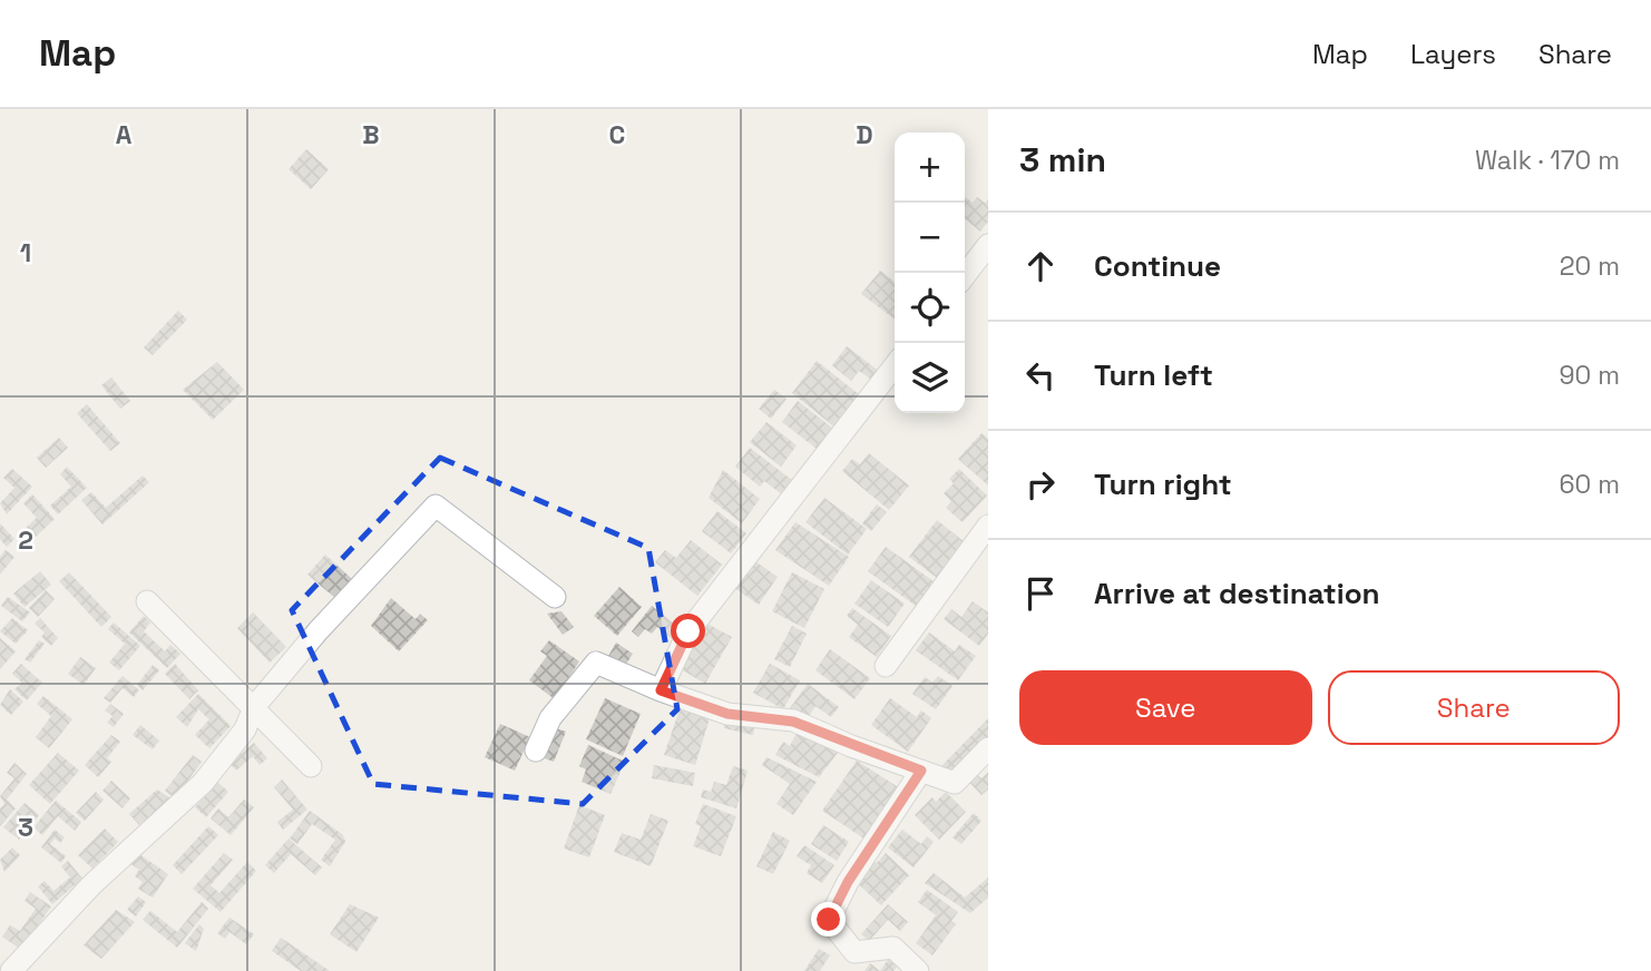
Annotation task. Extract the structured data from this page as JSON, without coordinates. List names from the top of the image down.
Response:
{
  "page": {
    "header": "Map",
    "nav": ["Map", "Layers", "Share"],
    "heading": ["3 min", "Walk · 170 m"],
    "map_buttons": ["+", "−"],
    "list": [
      ["Continue", "20 m"],
      ["Turn left", "90 m"],
      ["Turn right", "60 m"],
      "Arrive at destination"
    ],
    "buttons": ["Save", "Share"]
  },
  "grid": {
    "columns": [
      "A",
      "B",
      "C",
      "D"
    ],
    "rows": ["1", "2", "3"]
  }
}
